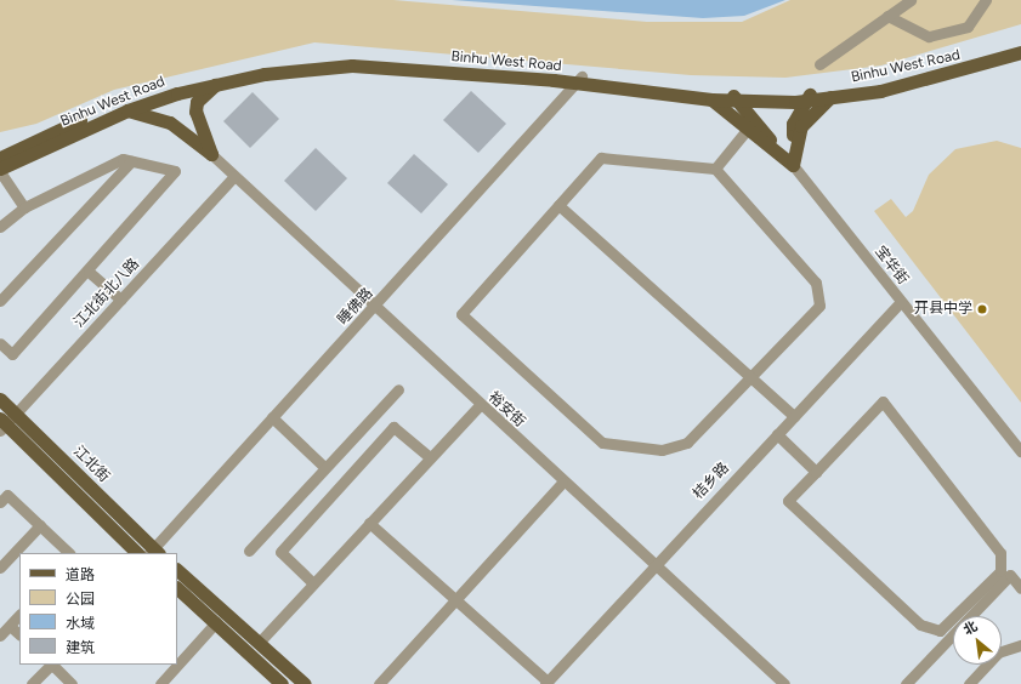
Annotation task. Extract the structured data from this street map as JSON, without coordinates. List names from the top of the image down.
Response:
{
  "streets": {
    "main road": ["Binhu West Road", "江北街"],
    "street": [
      "宝华街",
      "江北街北八路",
      "睡佛路",
      "裕安街",
      "桔乡路"
    ]
  },
  "crossings": [
    ["Binhu West Road", "睡佛路"],
    ["宝华街", "桔乡路"],
    ["江北街北八路", "裕安街"],
    ["江北街北八路", "江北街"],
    ["睡佛路", "裕安街"],
    ["睡佛路", "江北街"],
    ["裕安街", "桔乡路"]
  ],
  "places": ["开县中学"],
  "legend": [
    "道路",
    "公园",
    "水域",
    "建筑"
  ],
  "north": "top left"
}
